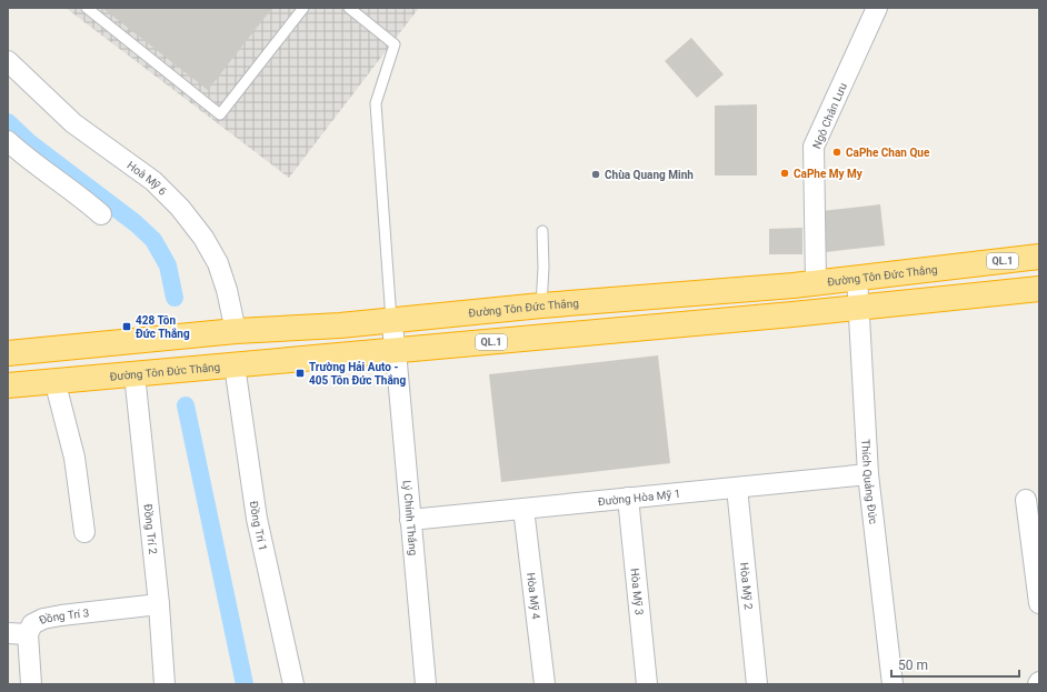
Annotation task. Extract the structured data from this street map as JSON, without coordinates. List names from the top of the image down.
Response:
{
  "streets": {
    "highway": ["QL.1", "Đường Tôn Đức Thắng"],
    "street": [
      "Ngô Chân Lưu",
      "Hoà Mỹ 6",
      "Thích Quảng Đức",
      "Đường Hòa Mỹ 1",
      "Lý Chính Thắng",
      "Đồng Trí 1",
      "Đồng Trí 2",
      "Hòa Mỹ 2",
      "Hòa Mỹ 3",
      "Hòa Mỹ 4",
      "Đồng Trí 3"
    ]
  },
  "crossings": [
    ["Ngô Chân Lưu", "Đường Tôn Đức Thắng"],
    ["Hoà Mỹ 6", "Đường Tôn Đức Thắng"],
    ["Đường Tôn Đức Thắng", "Thích Quảng Đức"],
    ["Đường Tôn Đức Thắng", "Lý Chính Thắng"],
    ["Đường Tôn Đức Thắng", "Đồng Trí 1"],
    ["Đường Tôn Đức Thắng", "Đồng Trí 2"],
    ["Thích Quảng Đức", "Đường Hòa Mỹ 1"],
    ["Đường Hòa Mỹ 1", "Lý Chính Thắng"],
    ["Đường Hòa Mỹ 1", "Hòa Mỹ 2"],
    ["Đường Hòa Mỹ 1", "Hòa Mỹ 3"],
    ["Đường Hòa Mỹ 1", "Hòa Mỹ 4"],
    ["Đồng Trí 2", "Đồng Trí 3"]
  ],
  "places": {
    "other": ["CaPhe Chan Que", "CaPhe My My", "Chùa Quang Minh"],
    "transit": ["428 Tôn Đức Thắng", "Trường Hải Auto - 405 Tôn Đức Thắng"]
  },
  "scale_bar": "50 m"
}
